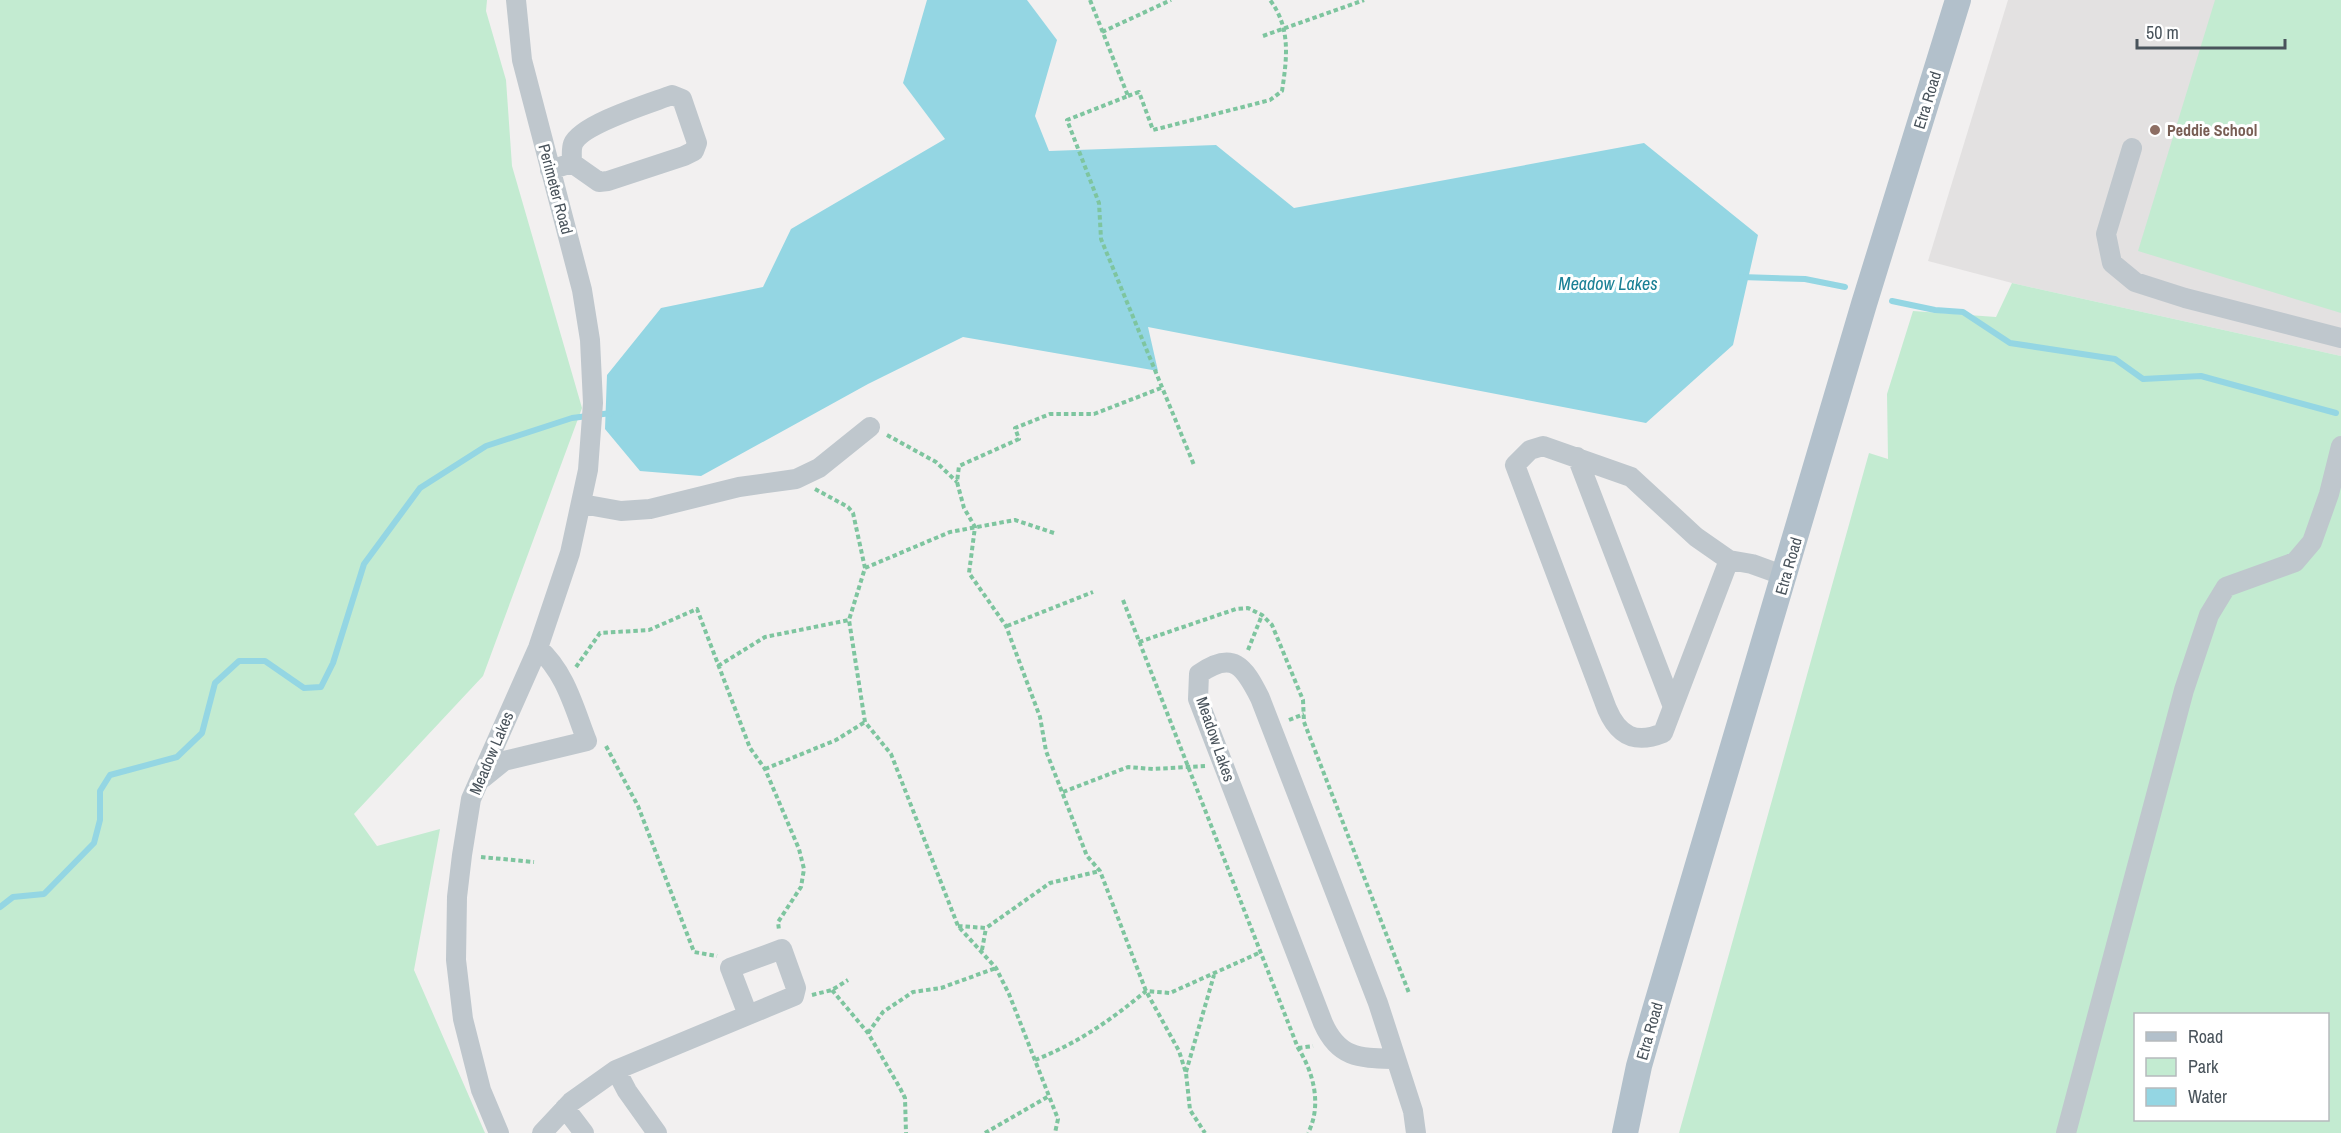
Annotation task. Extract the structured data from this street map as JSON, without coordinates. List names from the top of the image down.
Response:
{
  "streets": {
    "main road": ["Etra Road"],
    "street": ["Perimeter Road", "Meadow Lakes"]
  },
  "crossings": [
    ["Perimeter Road", "Meadow Lakes"]
  ],
  "water": ["Meadow Lakes"],
  "places": ["Peddie School"],
  "legend": ["Road", "Park", "Water"],
  "scale_bar": "50 m"
}
